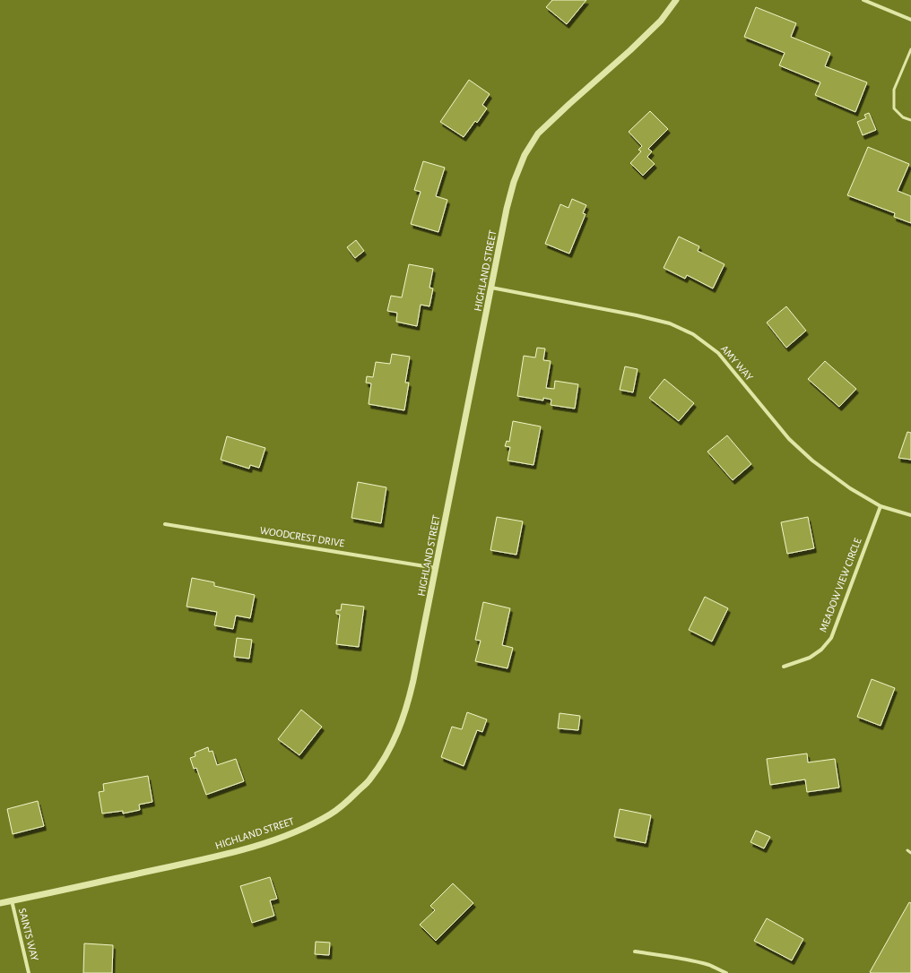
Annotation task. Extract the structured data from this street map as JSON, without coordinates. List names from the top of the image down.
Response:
{
  "streets": {
    "street": [
      "HIGHLAND STREET",
      "AMY WAY",
      "WOODCREST DRIVE",
      "MEADOW VIEW CIRCLE",
      "SAINTS WAY"
    ]
  },
  "crossings": [
    ["HIGHLAND STREET", "AMY WAY"],
    ["HIGHLAND STREET", "WOODCREST DRIVE"],
    ["HIGHLAND STREET", "SAINTS WAY"],
    ["AMY WAY", "MEADOW VIEW CIRCLE"]
  ]
}
